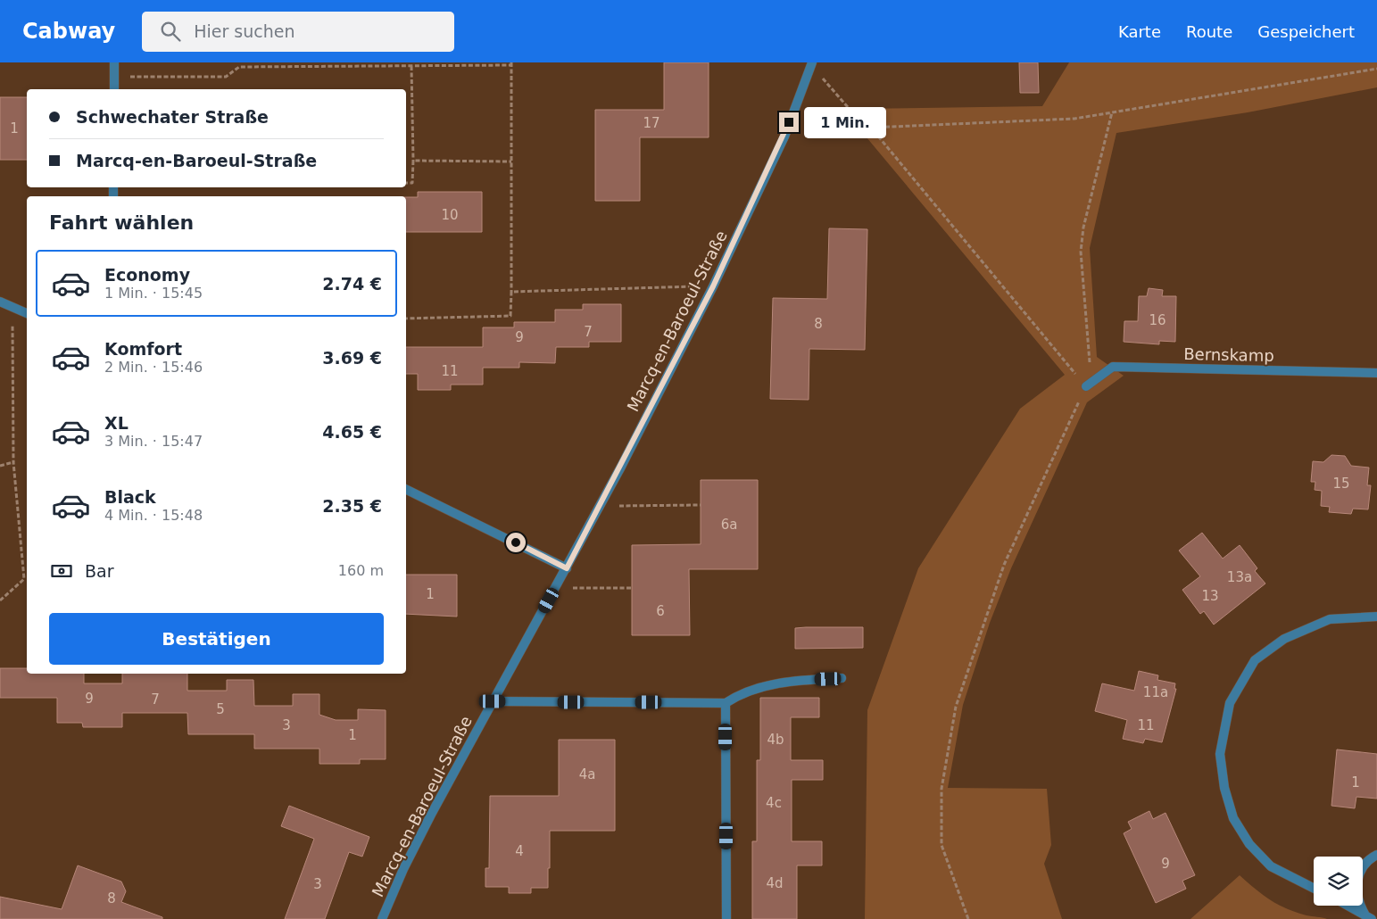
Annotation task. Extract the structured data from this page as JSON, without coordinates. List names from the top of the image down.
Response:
{
  "streets": {
    "street": ["Marcq-en-Baroeul-Straße", "Bernskamp"]
  },
  "house_numbers": [
    "17",
    "1",
    "10",
    "16",
    "8",
    "7",
    "9",
    "11",
    "15",
    "6a",
    "13a",
    "1",
    "13",
    "6",
    "11a",
    "9",
    "7",
    "5",
    "3",
    "11",
    "1",
    "4b",
    "4a",
    "1",
    "4c",
    "4",
    "9",
    "4d",
    "3",
    "8"
  ],
  "page": {
    "header": "Cabway",
    "search": "Hier suchen",
    "nav": ["Karte", "Route", "Gespeichert"],
    "banner": ["Schwechater Straße", "Marcq-en-Baroeul-Straße"],
    "bubble": "1 Min.",
    "heading": "Fahrt wählen",
    "list": [
      {
        "name": "Economy",
        "note": "1 Min. · 15:45",
        "value": "2.74 €"
      },
      {
        "name": "Komfort",
        "note": "2 Min. · 15:46",
        "value": "3.69 €"
      },
      {
        "name": "XL",
        "note": "3 Min. · 15:47",
        "value": "4.65 €"
      },
      {
        "name": "Black",
        "note": "4 Min. · 15:48",
        "value": "2.35 €"
      }
    ],
    "pay": ["Bar", "160 m"],
    "buttons": "Bestätigen"
  }
}
